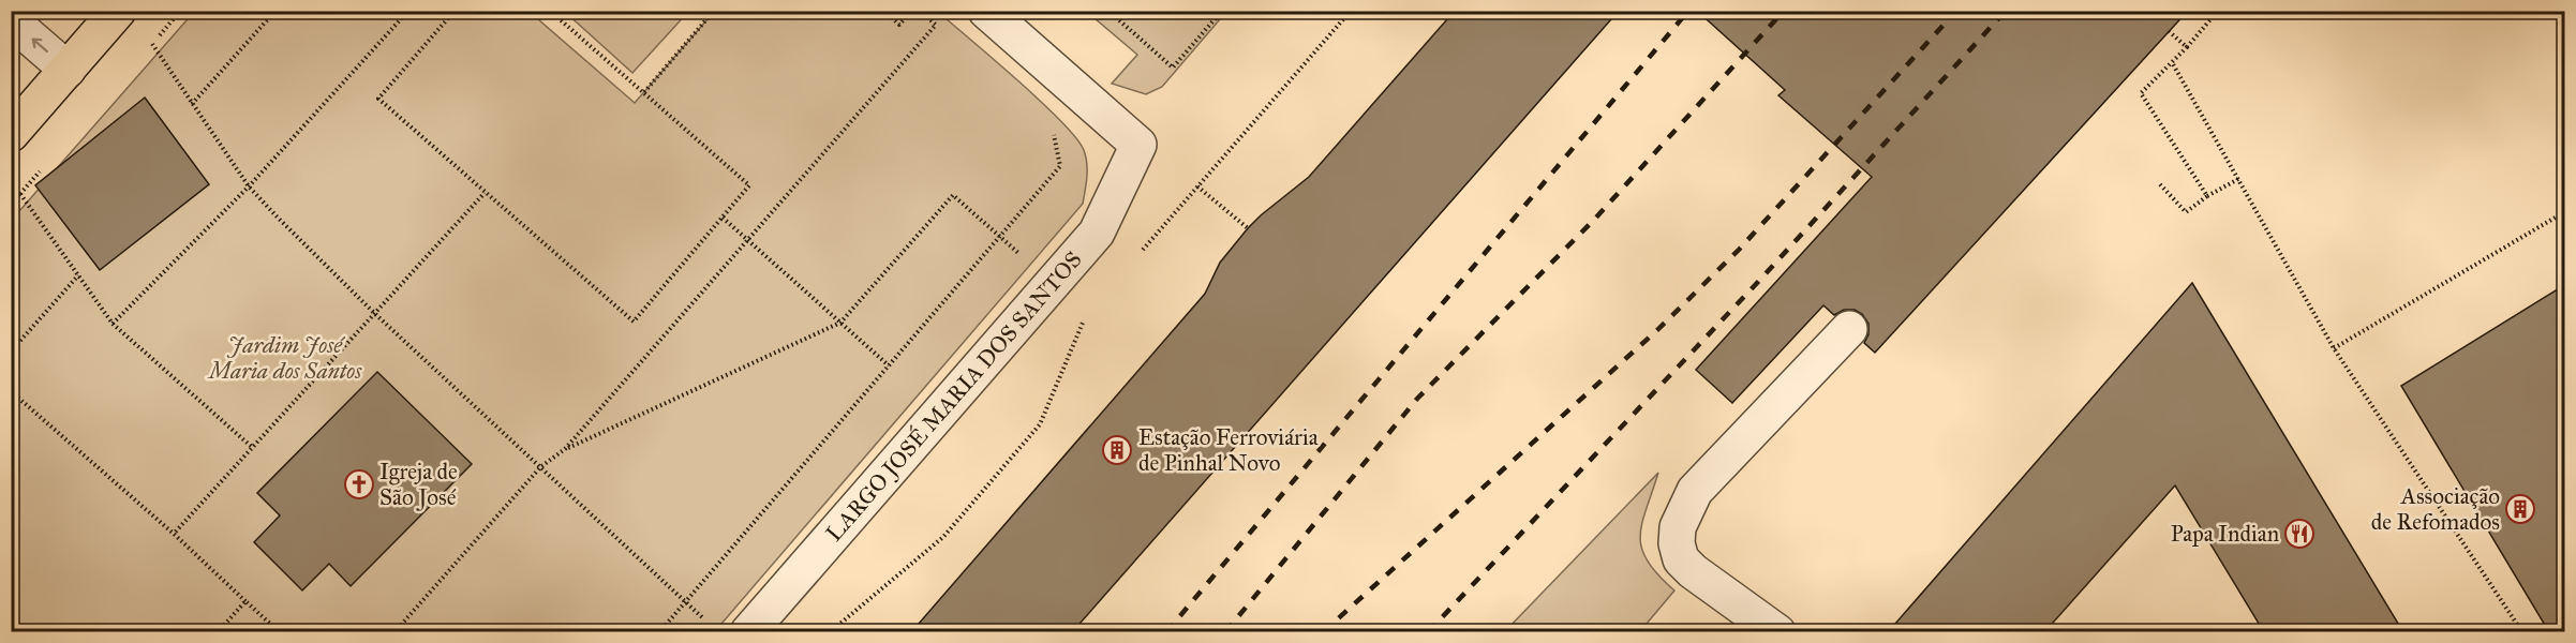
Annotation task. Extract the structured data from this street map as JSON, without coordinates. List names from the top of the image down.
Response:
{
  "streets": {
    "street": ["LARGO JOSÉ MARIA DOS SANTOS"]
  },
  "parks": ["Jardim José Maria dos Santos"],
  "places": {
    "building": ["Estação Ferroviária de Pinhal Novo", "Associação de Refomados"],
    "church": ["Igreja de São José"],
    "restaurant": ["Papa Indian"]
  }
}
